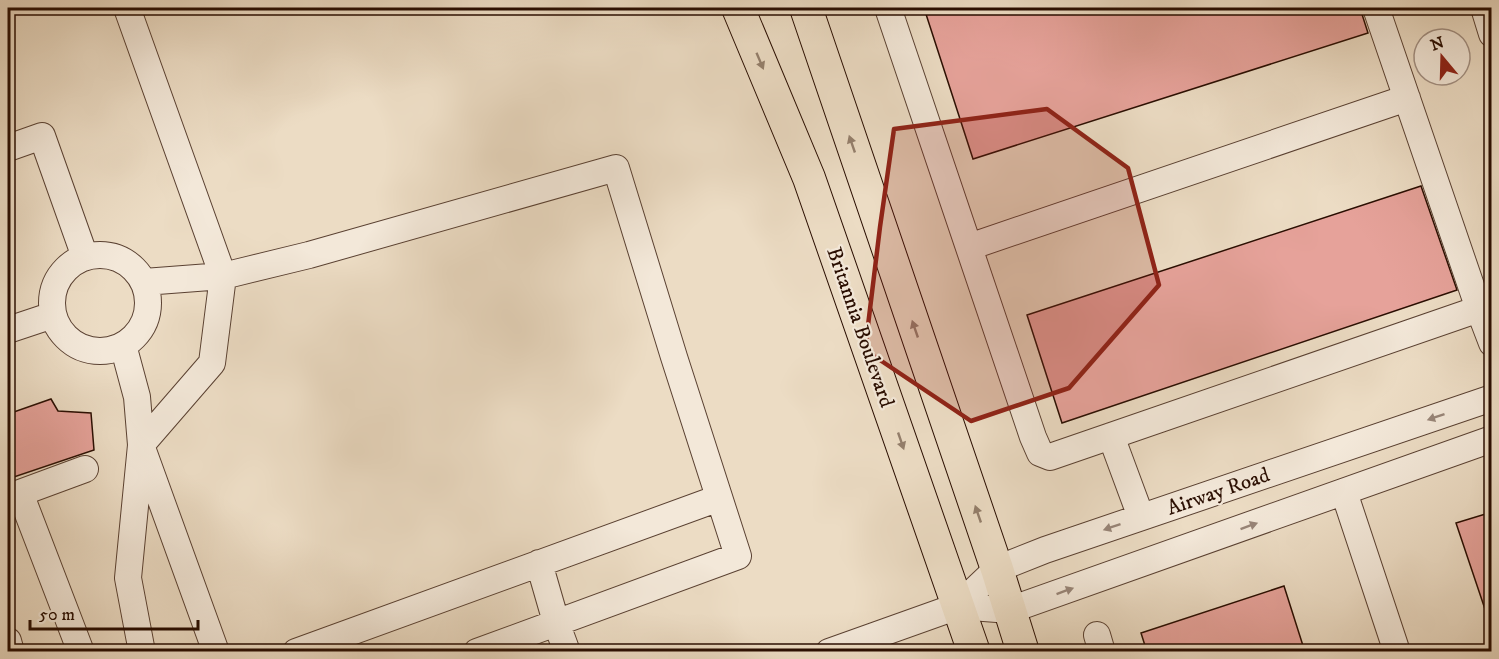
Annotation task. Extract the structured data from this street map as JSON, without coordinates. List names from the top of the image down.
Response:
{
  "streets": {
    "main road": ["Britannia Boulevard"],
    "street": ["Airway Road"]
  },
  "crossings": [
    ["Britannia Boulevard", "Airway Road"]
  ],
  "scale_bar": "50 m",
  "north": "top"
}
